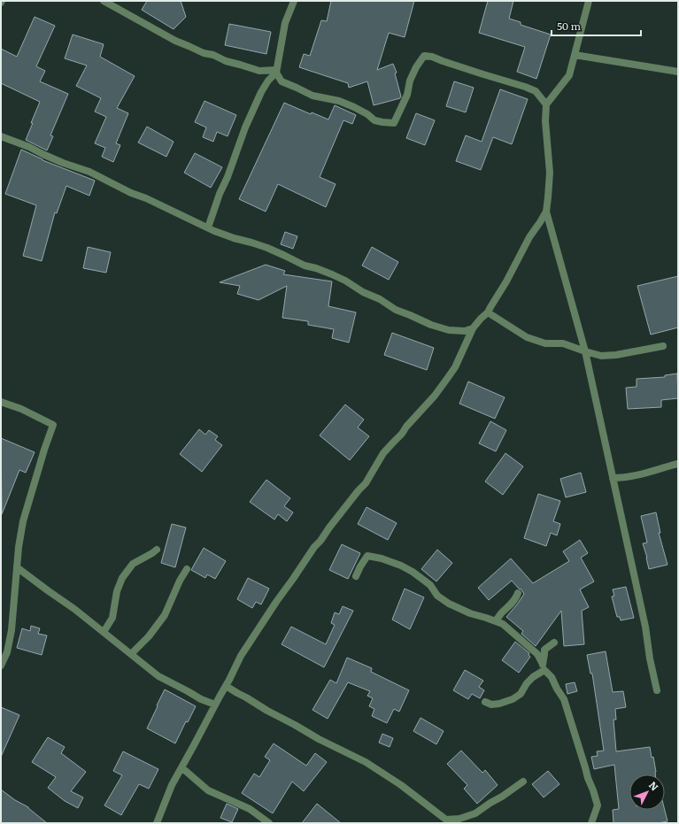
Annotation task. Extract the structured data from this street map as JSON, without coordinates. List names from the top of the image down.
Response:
{
  "scale_bar": "50 m",
  "north": "top right"
}
